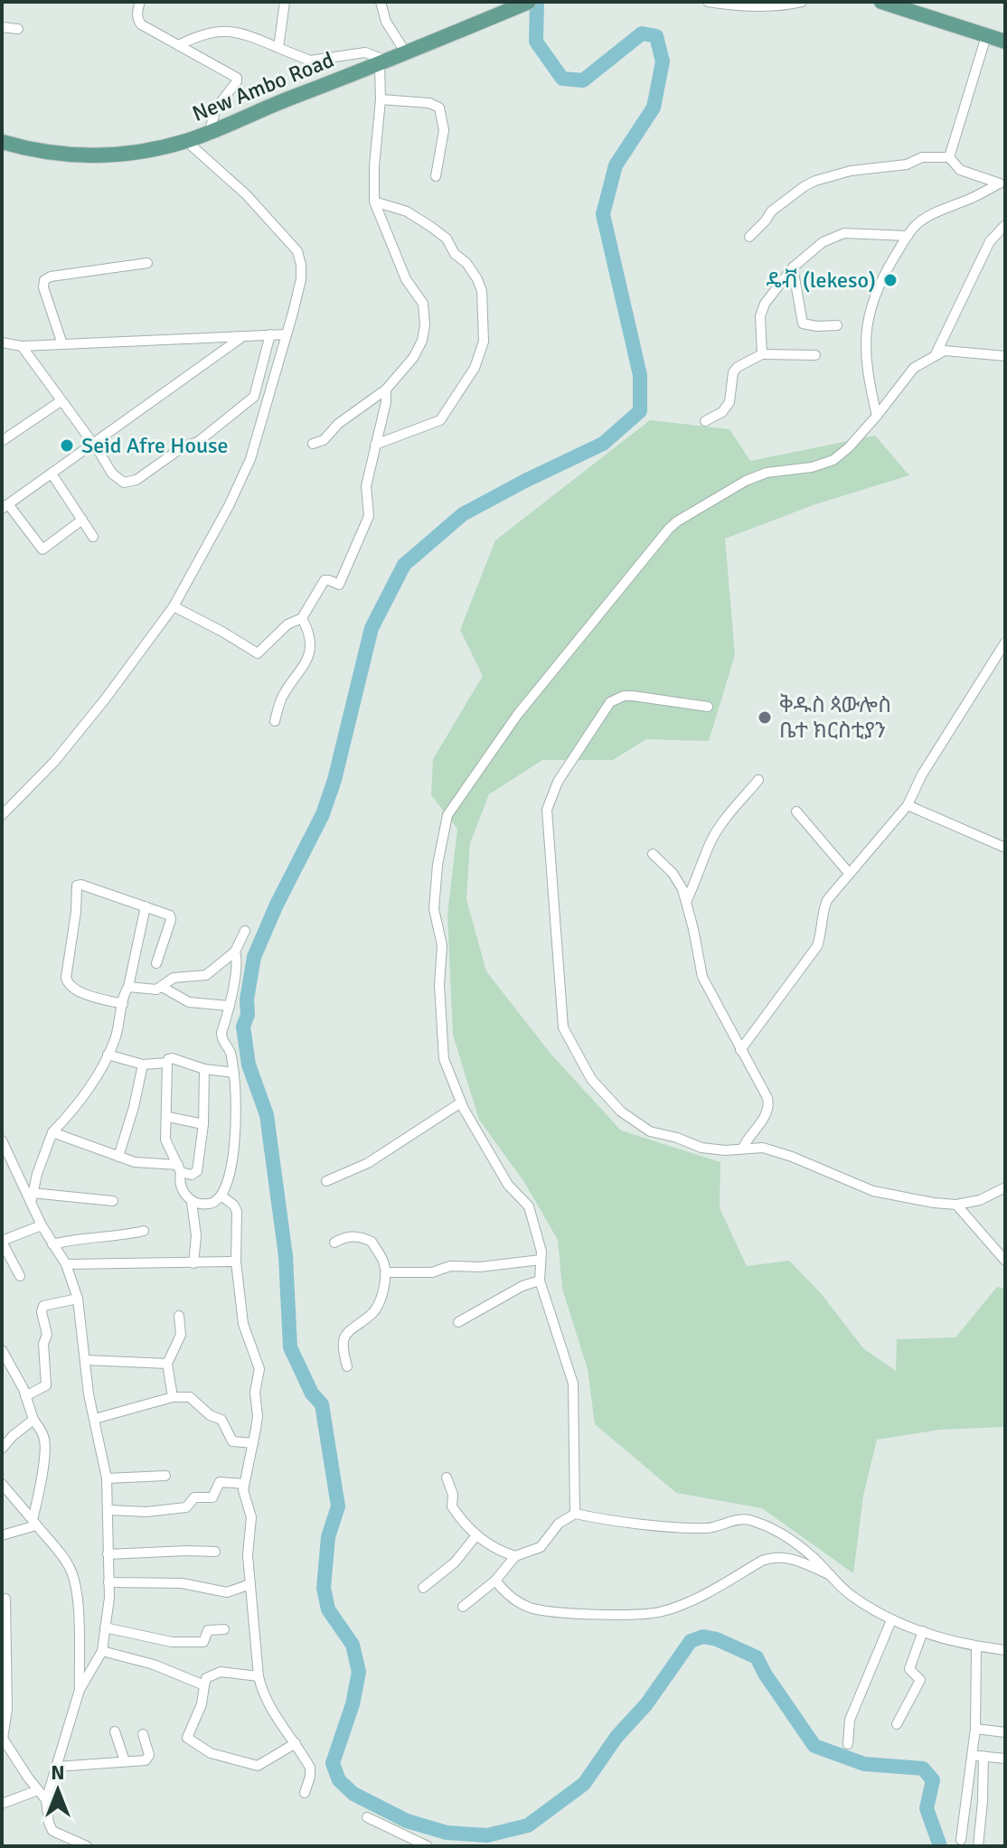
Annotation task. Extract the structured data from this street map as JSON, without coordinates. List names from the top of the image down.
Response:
{
  "streets": {
    "main road": ["New Ambo Road"]
  },
  "places": ["ዴቭ (lekeso)", "Seid Afre House", "ቅዱስ ጳውሎስ ቤተ ክርስቲያን"],
  "north": "top"
}
